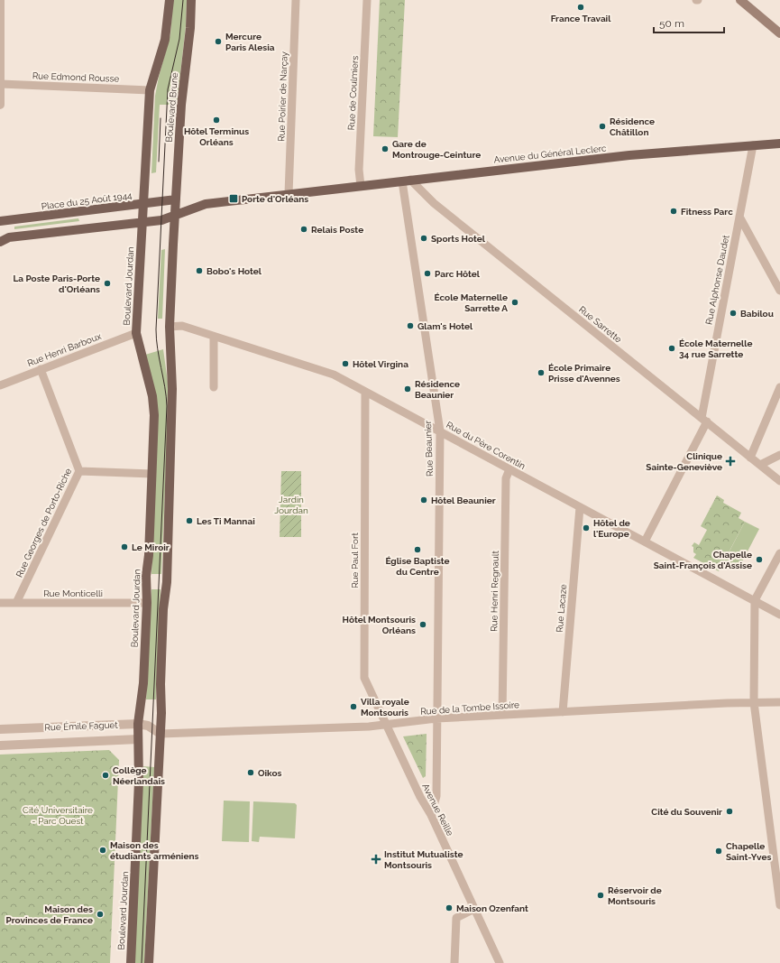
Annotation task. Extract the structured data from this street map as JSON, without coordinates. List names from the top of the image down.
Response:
{
  "streets": {
    "main road": [
      "Boulevard Brune",
      "Avenue du Général Leclerc",
      "Place du 25 Août 1944",
      "Boulevard Jourdan"
    ],
    "street": [
      "Rue Edmond Rousse",
      "Rue de Coulmiers",
      "Rue Poirier de Narçay",
      "Rue Alphonse Daudet",
      "Rue Sarrette",
      "Rue Henri Barboux",
      "Rue du Père Corentin",
      "Rue Beaunier",
      "Rue Georges de Porto-Riche",
      "Rue Paul Fort",
      "Rue Henri Regnault",
      "Rue Monticelli",
      "Rue Lacaze",
      "Rue de la Tombe Issoire",
      "Rue Émile Faguet",
      "Avenue Reille"
    ]
  },
  "crossings": [
    ["Rue Edmond Rousse", "Boulevard Brune"],
    ["Rue de Coulmiers", "Avenue du Général Leclerc"],
    ["Rue Poirier de Narçay", "Avenue du Général Leclerc"],
    ["Boulevard Brune", "Avenue du Général Leclerc"],
    ["Boulevard Brune", "Place du 25 Août 1944"],
    ["Boulevard Brune", "Boulevard Jourdan"],
    ["Avenue du Général Leclerc", "Rue Alphonse Daudet"],
    ["Avenue du Général Leclerc", "Rue Sarrette"],
    ["Avenue du Général Leclerc", "Rue Beaunier"],
    ["Rue Alphonse Daudet", "Rue Sarrette"],
    ["Rue Alphonse Daudet", "Rue du Père Corentin"],
    ["Boulevard Jourdan", "Rue Henri Barboux"],
    ["Boulevard Jourdan", "Rue Monticelli"],
    ["Boulevard Jourdan", "Rue Émile Faguet"],
    ["Rue Sarrette", "Rue Beaunier"],
    ["Rue Henri Barboux", "Rue Georges de Porto-Riche"],
    ["Rue du Père Corentin", "Rue Beaunier"],
    ["Rue du Père Corentin", "Rue Paul Fort"],
    ["Rue du Père Corentin", "Rue Henri Regnault"],
    ["Rue du Père Corentin", "Rue Lacaze"],
    ["Rue Beaunier", "Rue de la Tombe Issoire"],
    ["Rue Beaunier", "Avenue Reille"],
    ["Rue Georges de Porto-Riche", "Rue Monticelli"],
    ["Rue Paul Fort", "Rue de la Tombe Issoire"],
    ["Rue Paul Fort", "Avenue Reille"],
    ["Rue Henri Regnault", "Rue de la Tombe Issoire"],
    ["Rue Lacaze", "Rue de la Tombe Issoire"],
    ["Rue de la Tombe Issoire", "Rue Émile Faguet"],
    ["Rue de la Tombe Issoire", "Avenue Reille"]
  ],
  "parks": ["Jardin Jourdan", "Cité Universitaire - Parc Ouest"],
  "places": {
    "other": [
      "France Travail",
      "Mercure Paris Alesia",
      "Hôtel Terminus Orléans",
      "Résidence Châtillon",
      "Gare de Montrouge-Ceinture",
      "Fitness Parc",
      "Relais Poste",
      "Sports Hotel",
      "Bobo's Hotel",
      "Parc Hôtel",
      "La Poste Paris-Porte d'Orléans",
      "École Maternelle Sarrette A",
      "Babilou",
      "Glam's Hotel",
      "École Maternelle 34 rue Sarrette",
      "Hôtel Virgina",
      "École Primaire Prisse d'Avennes",
      "Résidence Beaunier",
      "Hôtel Beaunier",
      "Les Ti Mannai",
      "Hôtel de l'Europe",
      "Le Miroir",
      "Église Baptiste du Centre",
      "Chapelle Saint-François d'Assise",
      "Hôtel Montsouris Orléans",
      "Villa royale Montsouris",
      "Oikos",
      "Collège Néerlandais",
      "Cité du Souvenir",
      "Maison des étudiants arméniens",
      "Chapelle Saint-Yves",
      "Réservoir de Montsouris",
      "Maison Ozenfant",
      "Maison des Provinces de France"
    ],
    "transit": ["Porte d'Orléans"],
    "health": ["Clinique Sainte-Geneviève", "Institut Mutualiste Montsouris"]
  },
  "scale_bar": "50 m"
}
